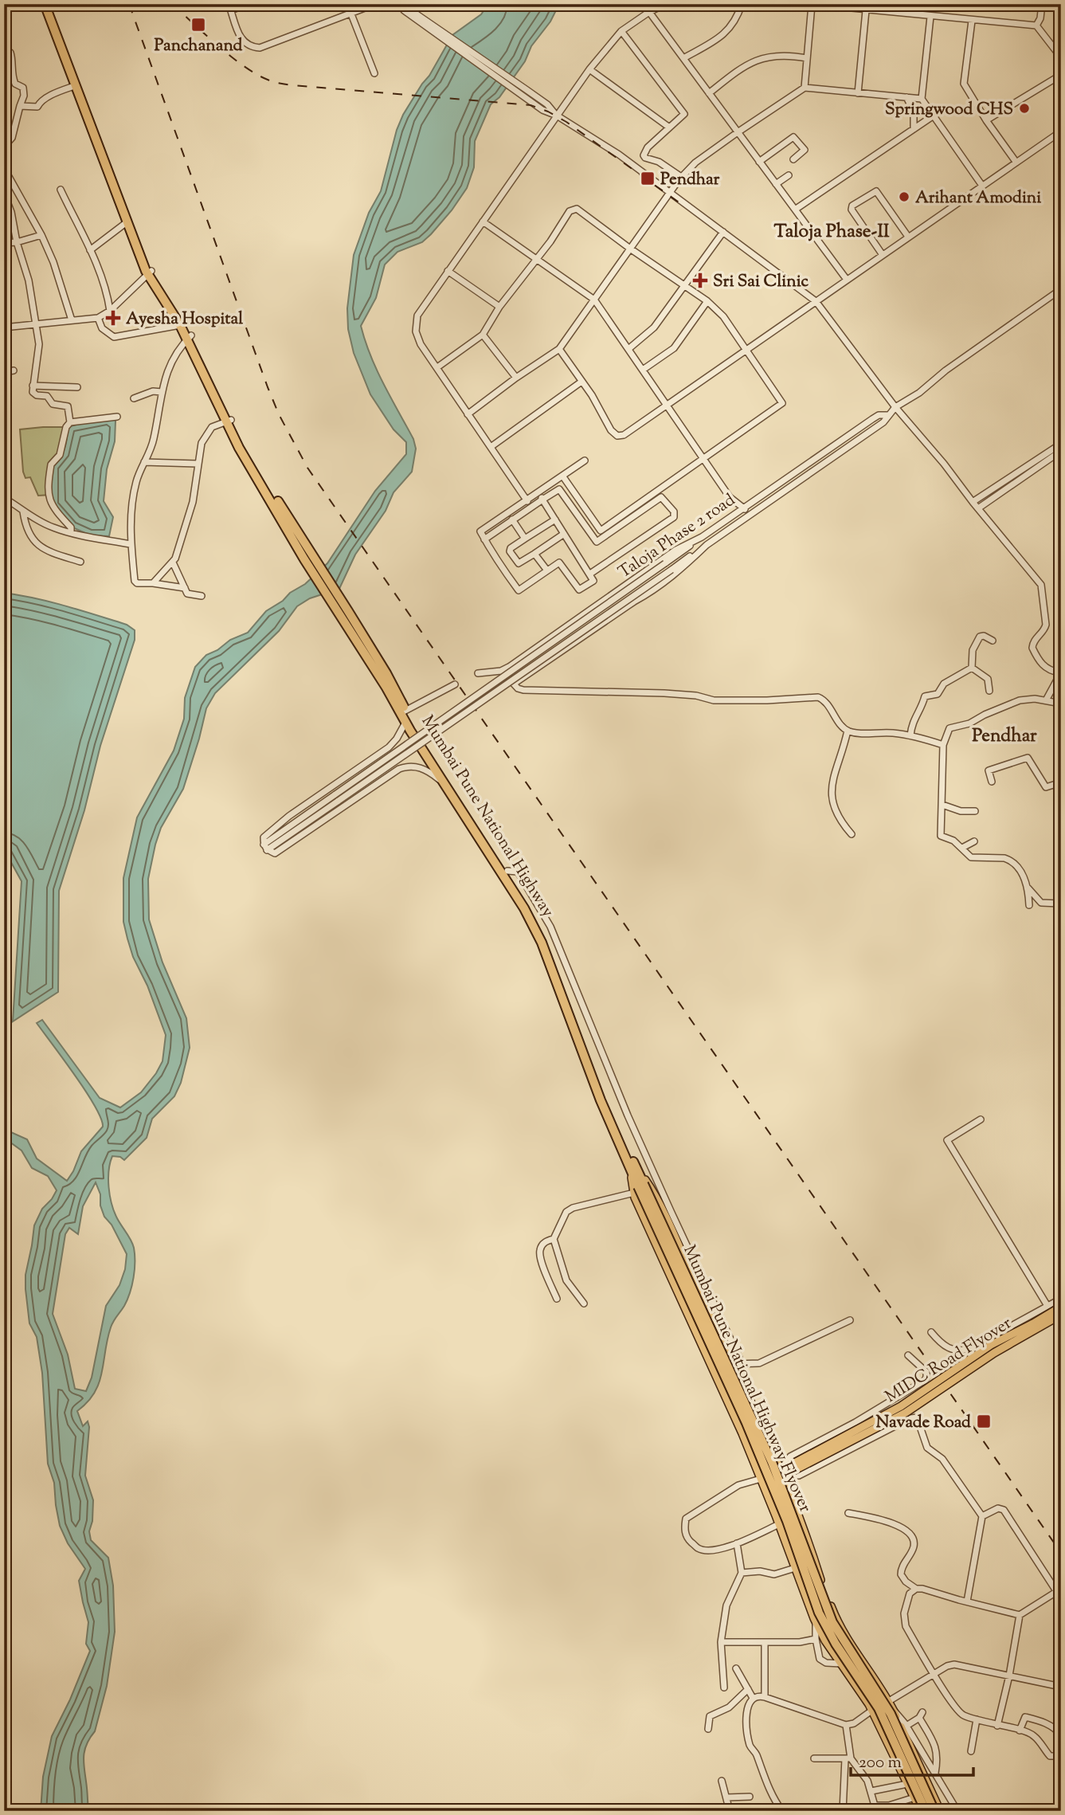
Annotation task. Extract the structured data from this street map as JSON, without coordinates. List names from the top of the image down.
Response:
{
  "streets": {
    "highway": ["Mumbai Pune National Highway", "Mumbai Pune National Highway Flyover"],
    "main road": ["MIDC Road Flyover"],
    "street": ["Taloja Phase 2 road"]
  },
  "crossings": [
    ["Mumbai Pune National Highway", "Mumbai Pune National Highway Flyover"]
  ],
  "districts": ["Taloja Phase-II", "Pendhar"],
  "places": {
    "transit": ["Panchanand", "Pendhar", "Navade Road"],
    "other": ["Springwood CHS", "Arihant Amodini"],
    "health": ["Sri Sai Clinic", "Ayesha Hospital"]
  },
  "scale_bar": "200 m"
}
